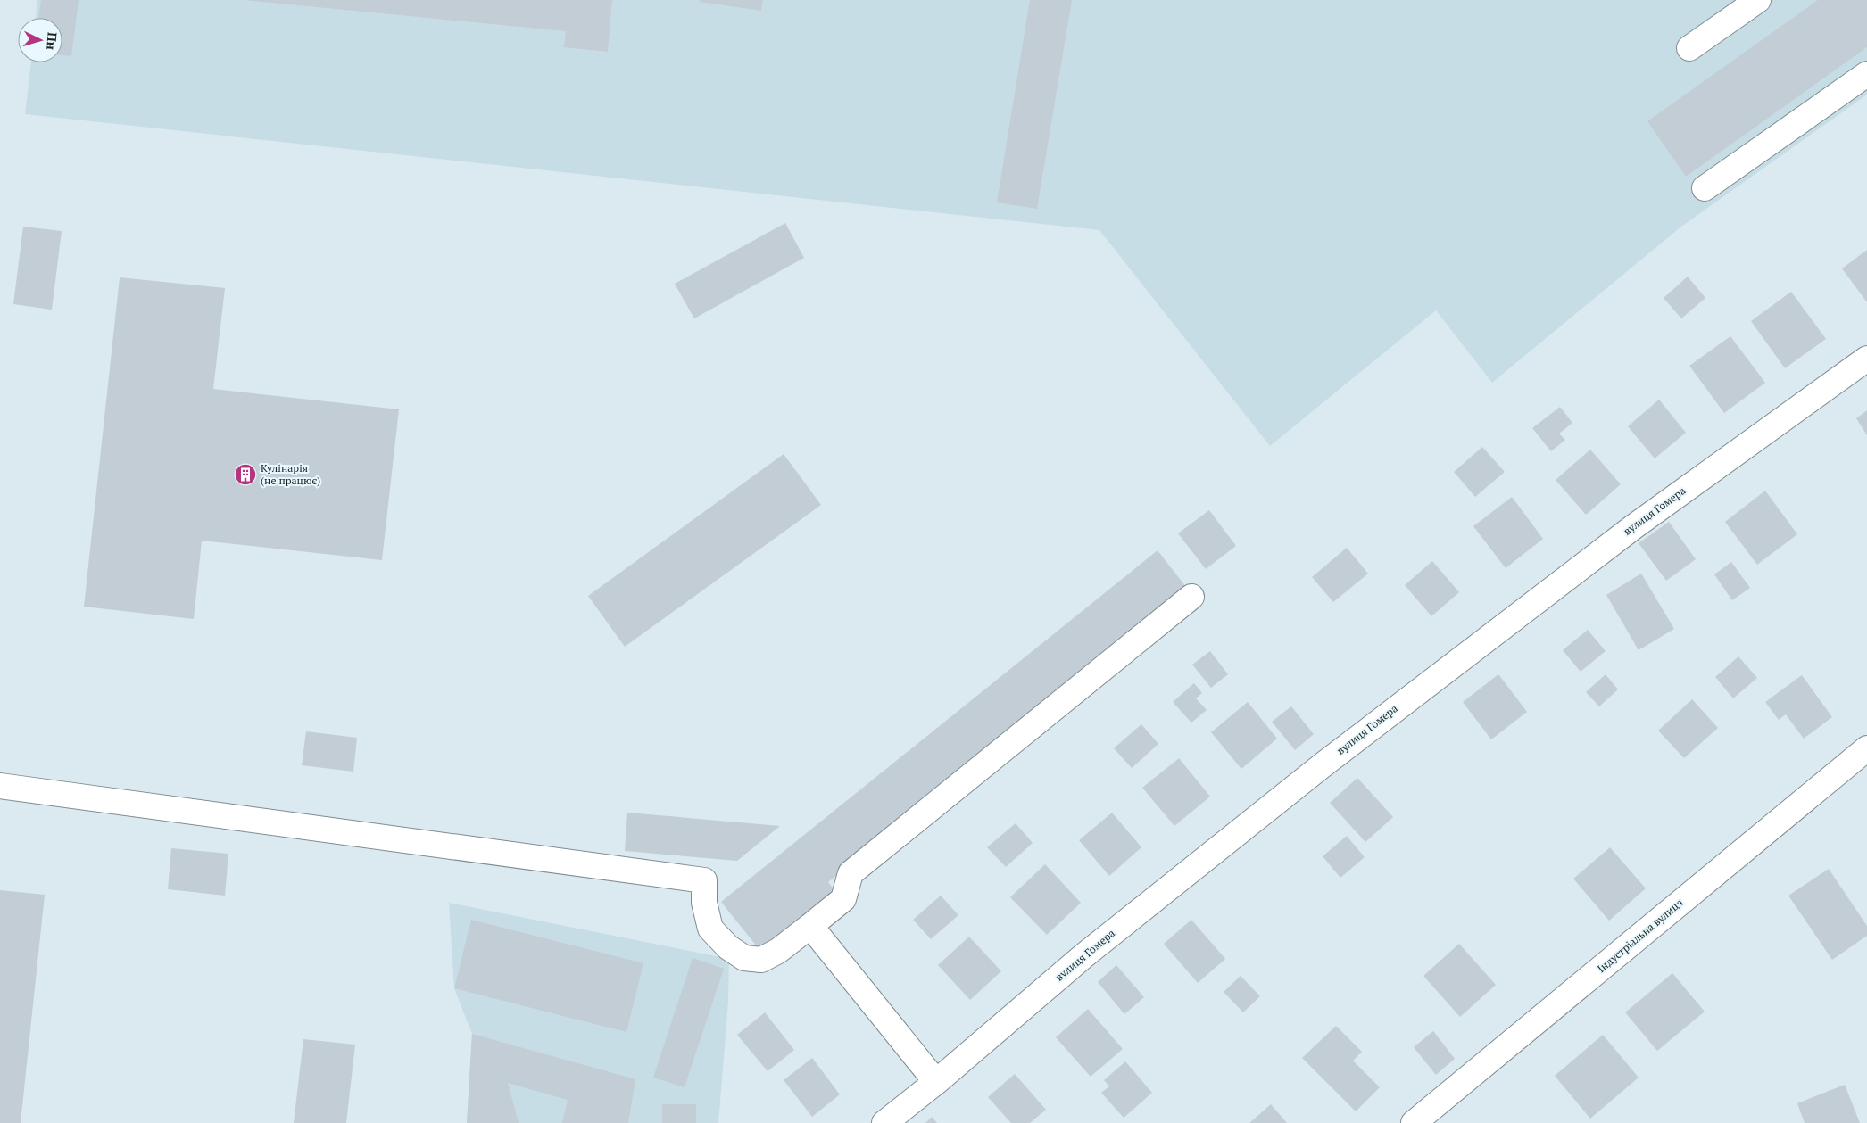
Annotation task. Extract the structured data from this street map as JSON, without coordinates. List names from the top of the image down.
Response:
{
  "streets": {
    "street": ["вулиця Гомера", "Індустріальна вулиця"]
  },
  "places": {
    "building": ["Кулінарія (не працює)"]
  },
  "north": "right"
}
